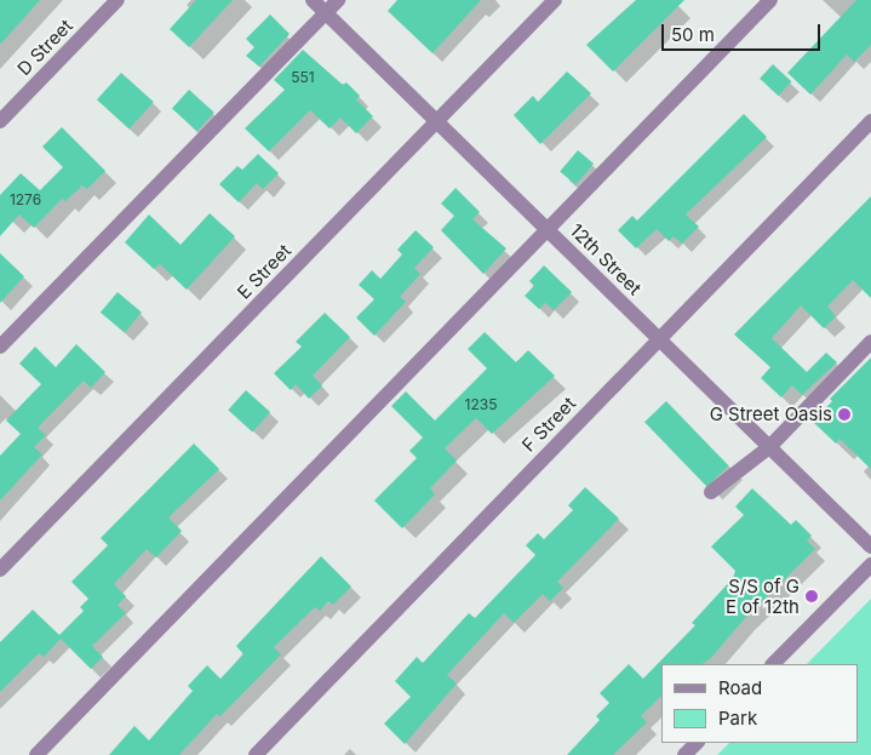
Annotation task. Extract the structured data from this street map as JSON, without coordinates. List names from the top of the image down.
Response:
{
  "streets": {
    "street": [
      "D Street",
      "12th Street",
      "E Street",
      "F Street"
    ]
  },
  "crossings": [
    ["12th Street", "E Street"],
    ["12th Street", "F Street"]
  ],
  "places": ["G Street Oasis", "S/S of G E of 12th"],
  "house_numbers": ["551", "1276", "1235"],
  "legend": ["Road", "Park"],
  "scale_bar": "50 m"
}
